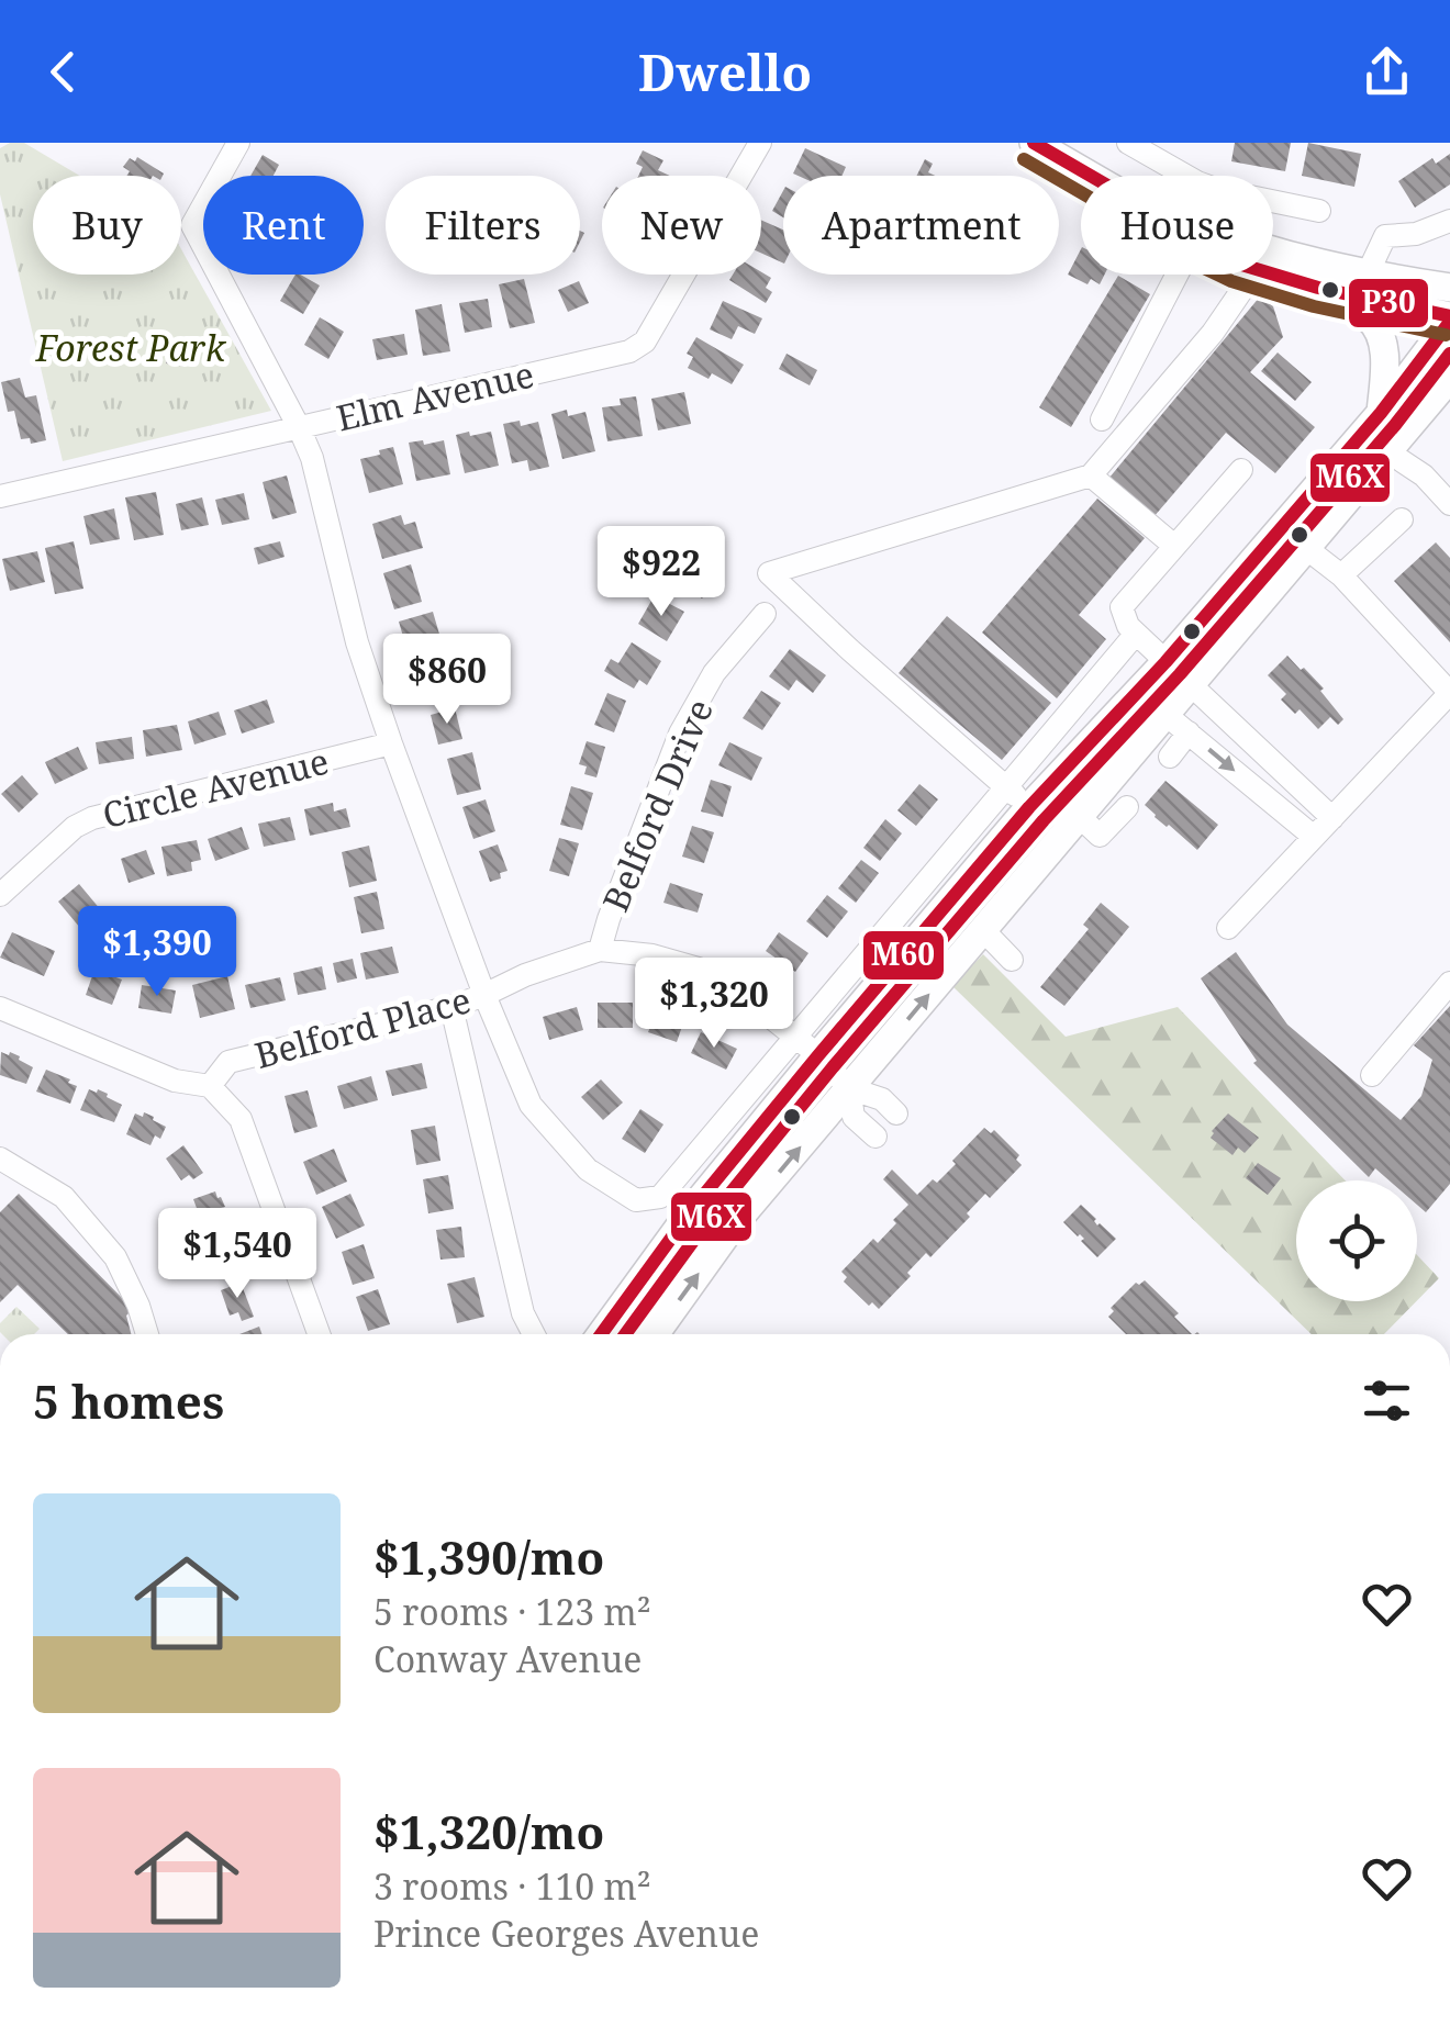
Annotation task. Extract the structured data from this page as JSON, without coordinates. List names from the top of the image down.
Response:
{
  "streets": {
    "street": [
      "Elm Avenue",
      "Circle Avenue",
      "Belford Drive",
      "Belford Place"
    ]
  },
  "crossings": [
    ["Belford Drive", "Belford Place"]
  ],
  "parks": ["Forest Park"],
  "lines": ["transit line P30", "transit line M60", "transit line M6X"],
  "page": {
    "header": "Dwello",
    "chip": [
      "Buy",
      "Rent",
      "Filters",
      "New",
      "Apartment",
      "House"
    ],
    "price": [
      "$922",
      "$860",
      "$1,390",
      "$1,320",
      "$1,540"
    ],
    "heading": "5 homes",
    "list": [
      {
        "name": "$1,390/mo",
        "note": "5 rooms · 123 m² · Conway Avenue"
      },
      {
        "name": "$1,320/mo",
        "note": "3 rooms · 110 m² · Prince Georges Avenue"
      }
    ]
  }
}
